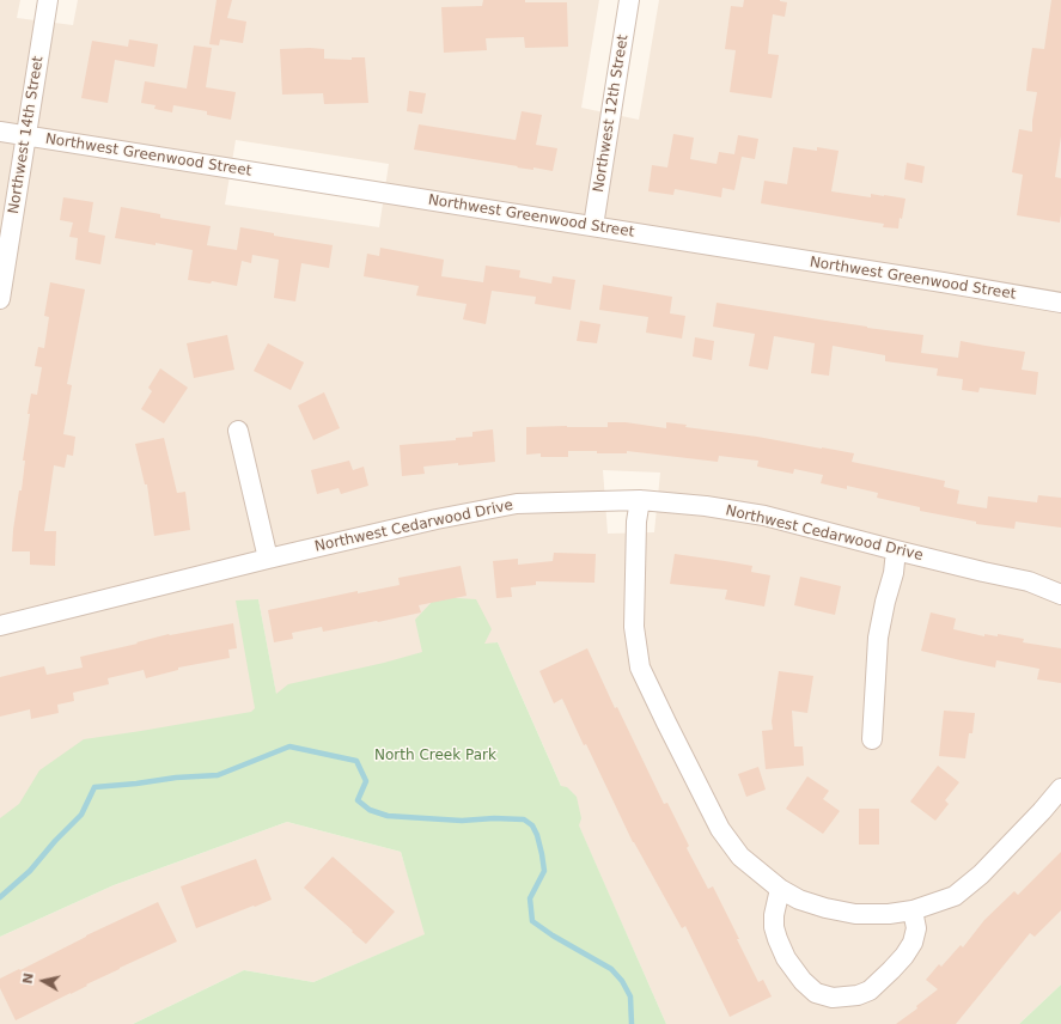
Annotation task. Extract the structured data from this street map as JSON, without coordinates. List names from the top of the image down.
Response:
{
  "streets": {
    "street": [
      "Northwest 12th Street",
      "Northwest 14th Street",
      "Northwest Greenwood Street",
      "Northwest Cedarwood Drive"
    ]
  },
  "crossings": [
    ["Northwest 12th Street", "Northwest Greenwood Street"],
    ["Northwest 14th Street", "Northwest Greenwood Street"]
  ],
  "parks": ["North Creek Park"],
  "north": "left"
}
